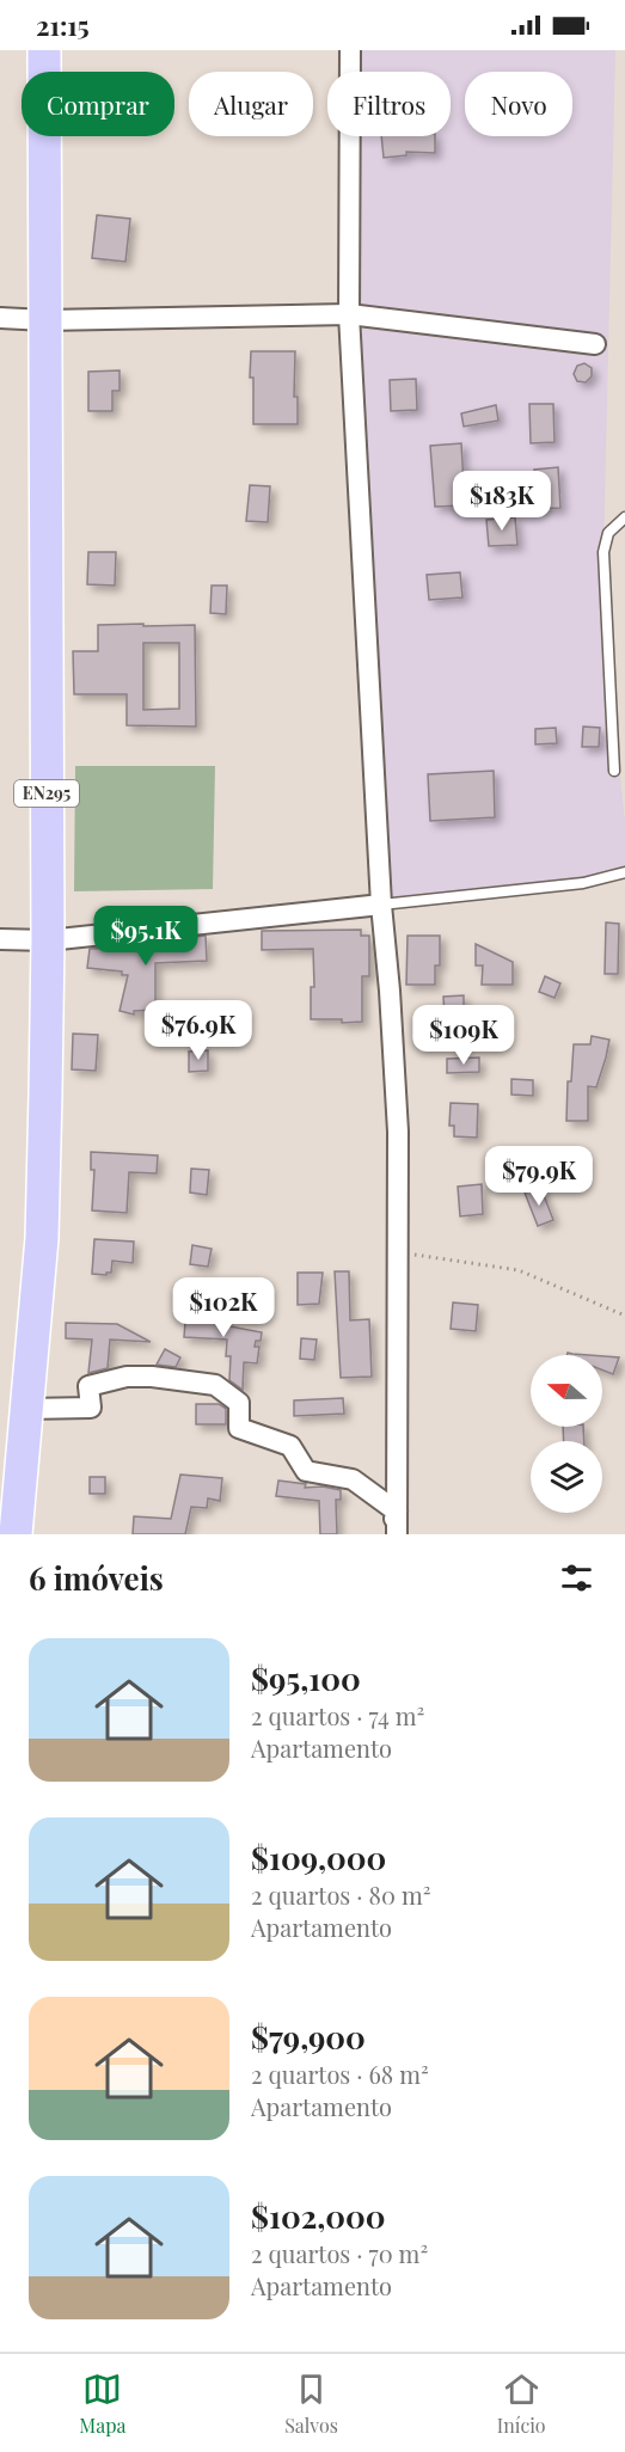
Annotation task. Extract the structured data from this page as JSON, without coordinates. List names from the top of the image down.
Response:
{
  "streets": {
    "main road": ["EN295"]
  },
  "north": "left",
  "page": {
    "status": "21:15",
    "chip": [
      "Comprar",
      "Alugar",
      "Filtros",
      "Novo"
    ],
    "price": [
      "$183K",
      "$95.1K",
      "$76.9K",
      "$109K",
      "$79.9K",
      "$102K"
    ],
    "heading": "6 imóveis",
    "list": [
      {
        "name": "$95,100",
        "note": "2 quartos · 74 m² · Apartamento"
      },
      {
        "name": "$109,000",
        "note": "2 quartos · 80 m² · Apartamento"
      },
      {
        "name": "$79,900",
        "note": "2 quartos · 68 m² · Apartamento"
      },
      {
        "name": "$102,000",
        "note": "2 quartos · 70 m² · Apartamento"
      }
    ],
    "tabs": ["Mapa", "Salvos", "Início"]
  }
}
